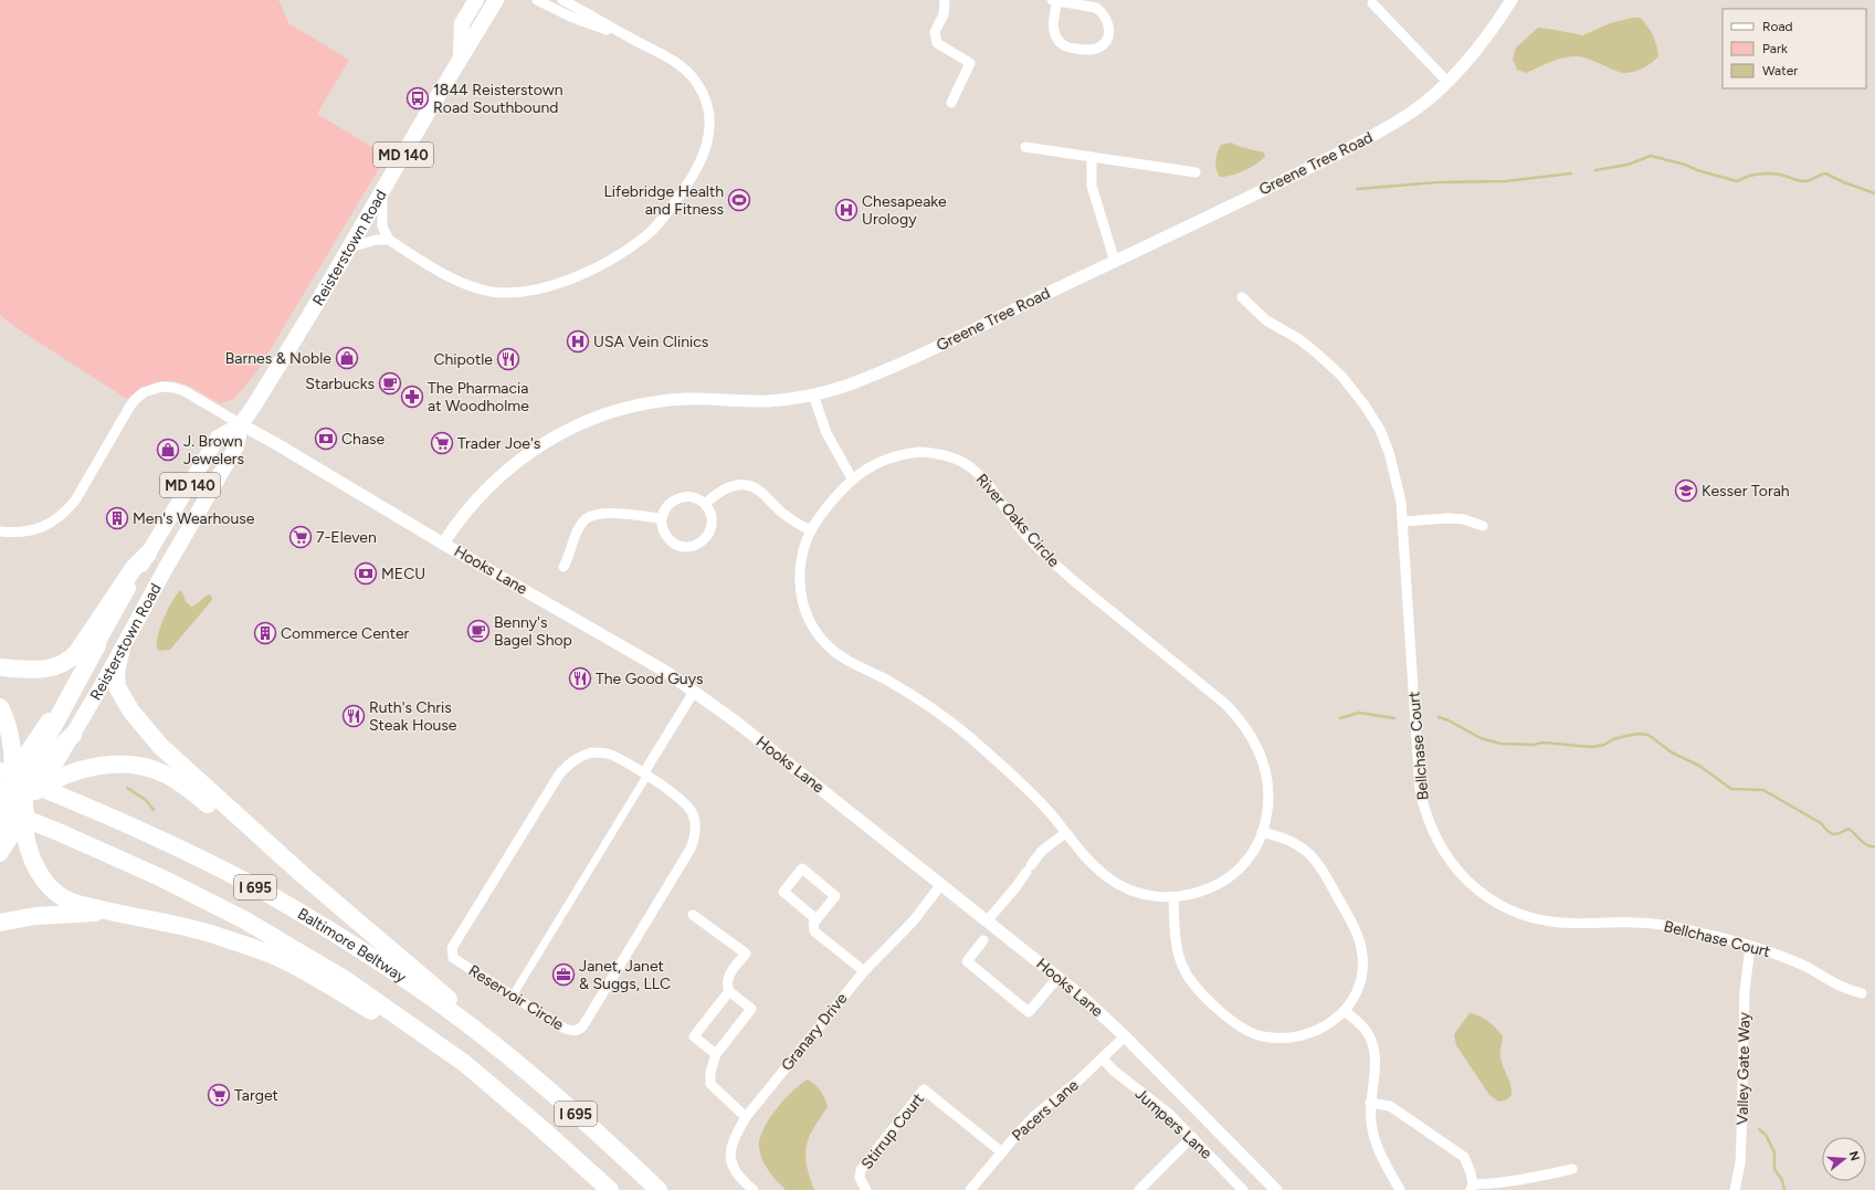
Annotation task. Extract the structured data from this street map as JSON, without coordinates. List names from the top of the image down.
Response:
{
  "streets": {
    "highway": ["I 695", "Baltimore Beltway"],
    "main road": ["MD 140", "Reisterstown Road"],
    "street": [
      "Greene Tree Road",
      "River Oaks Circle",
      "Hooks Lane",
      "Bellchase Court",
      "Reservoir Circle",
      "Granary Drive",
      "Valley Gate Way",
      "Pacers Lane",
      "Jumpers Lane",
      "Stirrup Court"
    ]
  },
  "crossings": [
    ["Greene Tree Road", "Hooks Lane"],
    ["Reisterstown Road", "Hooks Lane"],
    ["Hooks Lane", "Granary Drive"],
    ["Hooks Lane", "Pacers Lane"],
    ["Bellchase Court", "Valley Gate Way"],
    ["Pacers Lane", "Jumpers Lane"],
    ["Pacers Lane", "Stirrup Court"]
  ],
  "places": {
    "bus stop": ["1844 Reisterstown Road Southbound"],
    "sports": ["Lifebridge Health and Fitness"],
    "hospital": ["Chesapeake Urology", "USA Vein Clinics"],
    "shop": ["Barnes & Noble", "J. Brown Jewelers"],
    "restaurant": ["Chipotle", "The Good Guys", "Ruth's Chris Steak House"],
    "cafe": ["Starbucks", "Benny's Bagel Shop"],
    "pharmacy": ["The Pharmacia at Woodholme"],
    "bank": ["Chase", "MECU"],
    "supermarket": ["Trader Joe's", "7-Eleven", "Target"],
    "school or university": ["Kesser Torah"],
    "building": ["Men's Wearhouse", "Commerce Center"],
    "office": ["Janet, Janet & Suggs, LLC"]
  },
  "legend": ["Road", "Park", "Water"],
  "north": "right"
}
